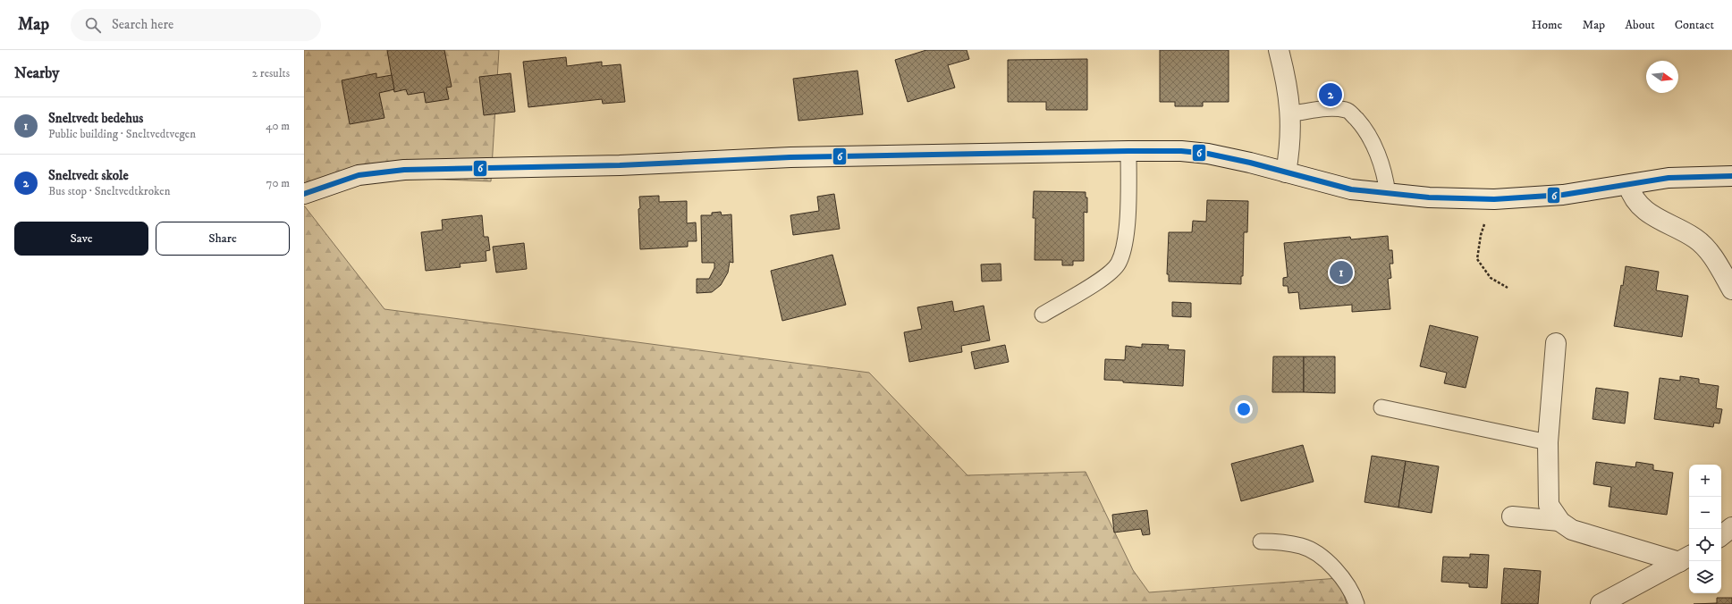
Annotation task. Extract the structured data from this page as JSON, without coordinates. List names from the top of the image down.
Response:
{
  "lines": ["transit line 6"],
  "north": "right",
  "page": {
    "header": "Map",
    "search": "Search here",
    "nav": [
      "Home",
      "Map",
      "About",
      "Contact"
    ],
    "heading": ["Nearby", "2 results"],
    "pins": ["2", "1"],
    "list": [
      {
        "mark": "1",
        "name": "Sneltvedt bedehus",
        "note": "Public building · Sneltvedtvegen",
        "value": "40 m"
      },
      {
        "mark": "2",
        "name": "Sneltvedt skole",
        "note": "Bus stop · Sneltvedtkroken",
        "value": "70 m"
      }
    ],
    "buttons": ["Save", "Share"],
    "map_buttons": ["+", "−"]
  }
}
